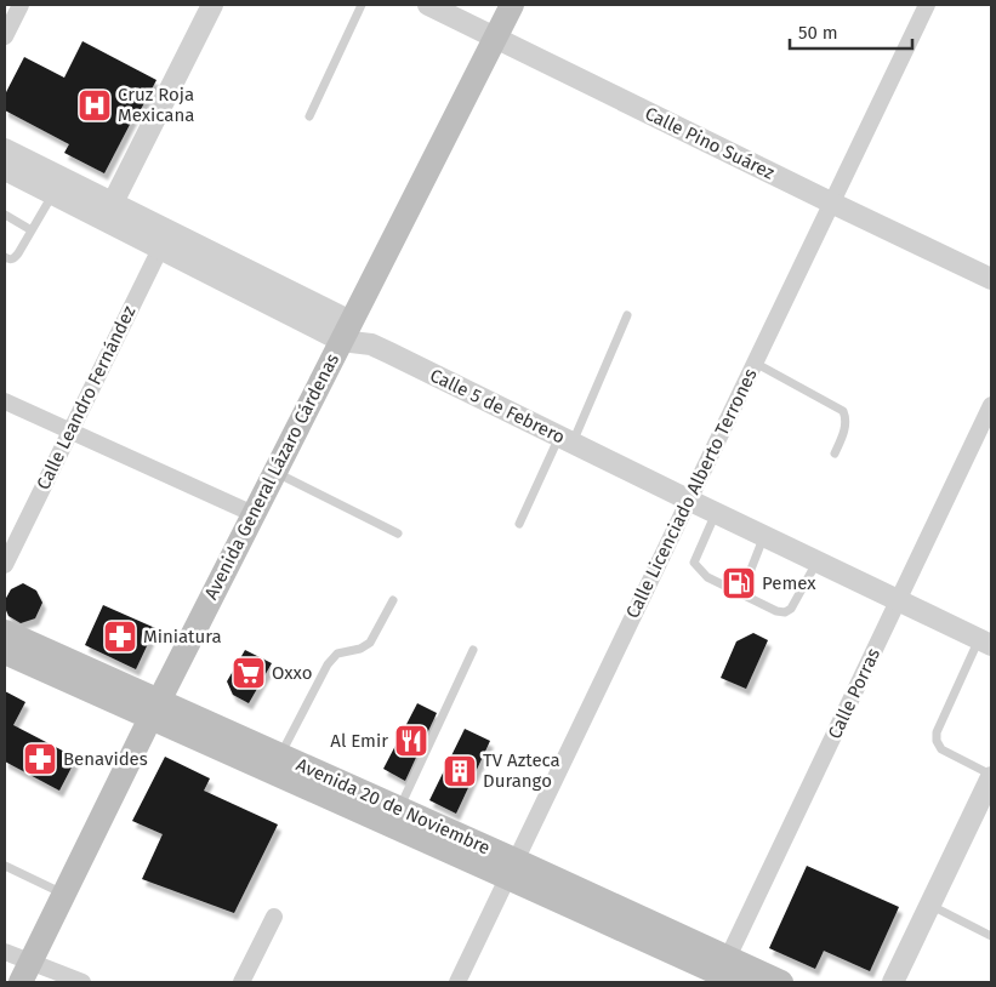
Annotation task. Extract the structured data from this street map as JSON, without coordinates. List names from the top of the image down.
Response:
{
  "streets": {
    "main road": ["Avenida General Lázaro Cárdenas", "Avenida 20 de Noviembre"],
    "street": [
      "Calle Pino Suárez",
      "Calle Leandro Fernández",
      "Calle 5 de Febrero",
      "Calle Licenciado Alberto Terrones",
      "Calle Porras"
    ]
  },
  "crossings": [
    ["Calle Pino Suárez", "Avenida General Lázaro Cárdenas"],
    ["Calle Pino Suárez", "Calle Licenciado Alberto Terrones"],
    ["Calle Leandro Fernández", "Calle 5 de Febrero"],
    ["Calle 5 de Febrero", "Avenida General Lázaro Cárdenas"],
    ["Calle 5 de Febrero", "Calle Licenciado Alberto Terrones"],
    ["Calle 5 de Febrero", "Calle Porras"],
    ["Avenida General Lázaro Cárdenas", "Avenida 20 de Noviembre"],
    ["Calle Licenciado Alberto Terrones", "Avenida 20 de Noviembre"],
    ["Calle Porras", "Avenida 20 de Noviembre"]
  ],
  "places": {
    "hospital": ["Cruz Roja Mexicana"],
    "fuel station": ["Pemex"],
    "pharmacy": ["Miniatura", "Benavides"],
    "supermarket": ["Oxxo"],
    "restaurant": ["Al Emir"],
    "building": ["TV Azteca Durango"]
  },
  "scale_bar": "50 m"
}
